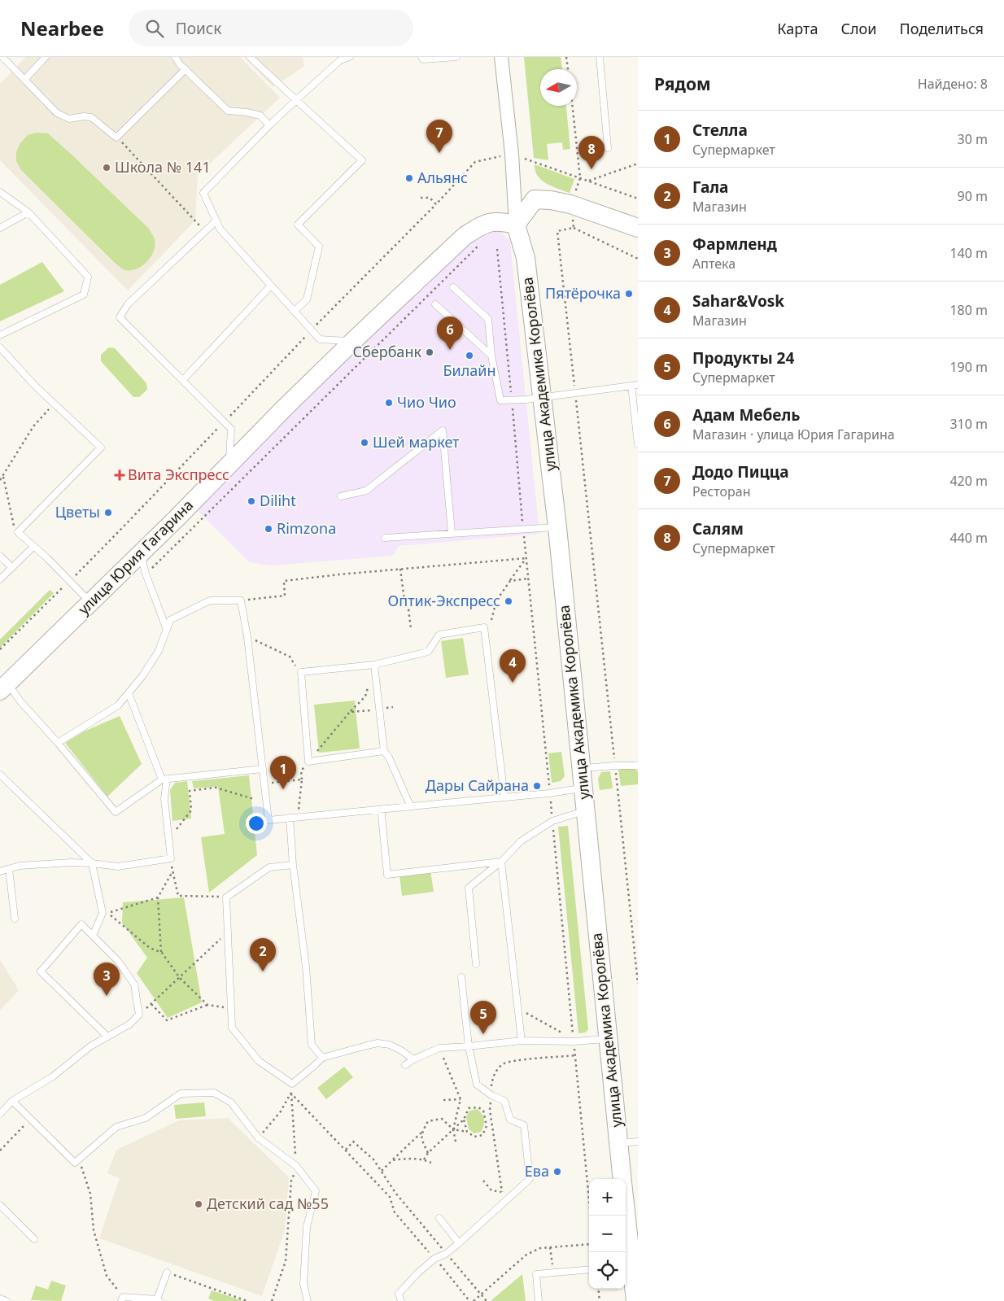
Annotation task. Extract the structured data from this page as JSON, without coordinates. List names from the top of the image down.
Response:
{
  "streets": {
    "street": ["улица Академика Королёва", "улица Юрия Гагарина"]
  },
  "crossings": [
    ["улица Академика Королёва", "улица Юрия Гагарина"]
  ],
  "places": {
    "other": [
      "Школа № 141",
      "Альянс",
      "Пятёрочка",
      "Сбербанк",
      "Билайн",
      "Чио Чио",
      "Шей маркет",
      "Diliht",
      "Цветы",
      "Rimzona",
      "Оптик-Экспресс",
      "Дары Сайрана",
      "Ева",
      "Детский сад №55"
    ],
    "health": ["Вита Экспресс"]
  },
  "north": "left",
  "page": {
    "header": "Nearbee",
    "search": "Поиск",
    "nav": ["Карта", "Слои", "Поделиться"],
    "heading": ["Рядом", "Найдено: 8"],
    "list": [
      {
        "mark": "1",
        "name": "Стелла",
        "note": "Супермаркет",
        "value": "30 m"
      },
      {
        "mark": "2",
        "name": "Гала",
        "note": "Магазин",
        "value": "90 m"
      },
      {
        "mark": "3",
        "name": "Фармленд",
        "note": "Аптека",
        "value": "140 m"
      },
      {
        "mark": "4",
        "name": "Sahar&Vosk",
        "note": "Магазин",
        "value": "180 m"
      },
      {
        "mark": "5",
        "name": "Продукты 24",
        "note": "Супермаркет",
        "value": "190 m"
      },
      {
        "mark": "6",
        "name": "Адам Мебель",
        "note": "Магазин · улица Юрия Гагарина",
        "value": "310 m"
      },
      {
        "mark": "7",
        "name": "Додо Пицца",
        "note": "Ресторан",
        "value": "420 m"
      },
      {
        "mark": "8",
        "name": "Салям",
        "note": "Супермаркет",
        "value": "440 m"
      }
    ],
    "pins": [
      "7",
      "8",
      "6",
      "4",
      "1",
      "2",
      "3",
      "5"
    ],
    "map_buttons": ["+", "−"]
  }
}
